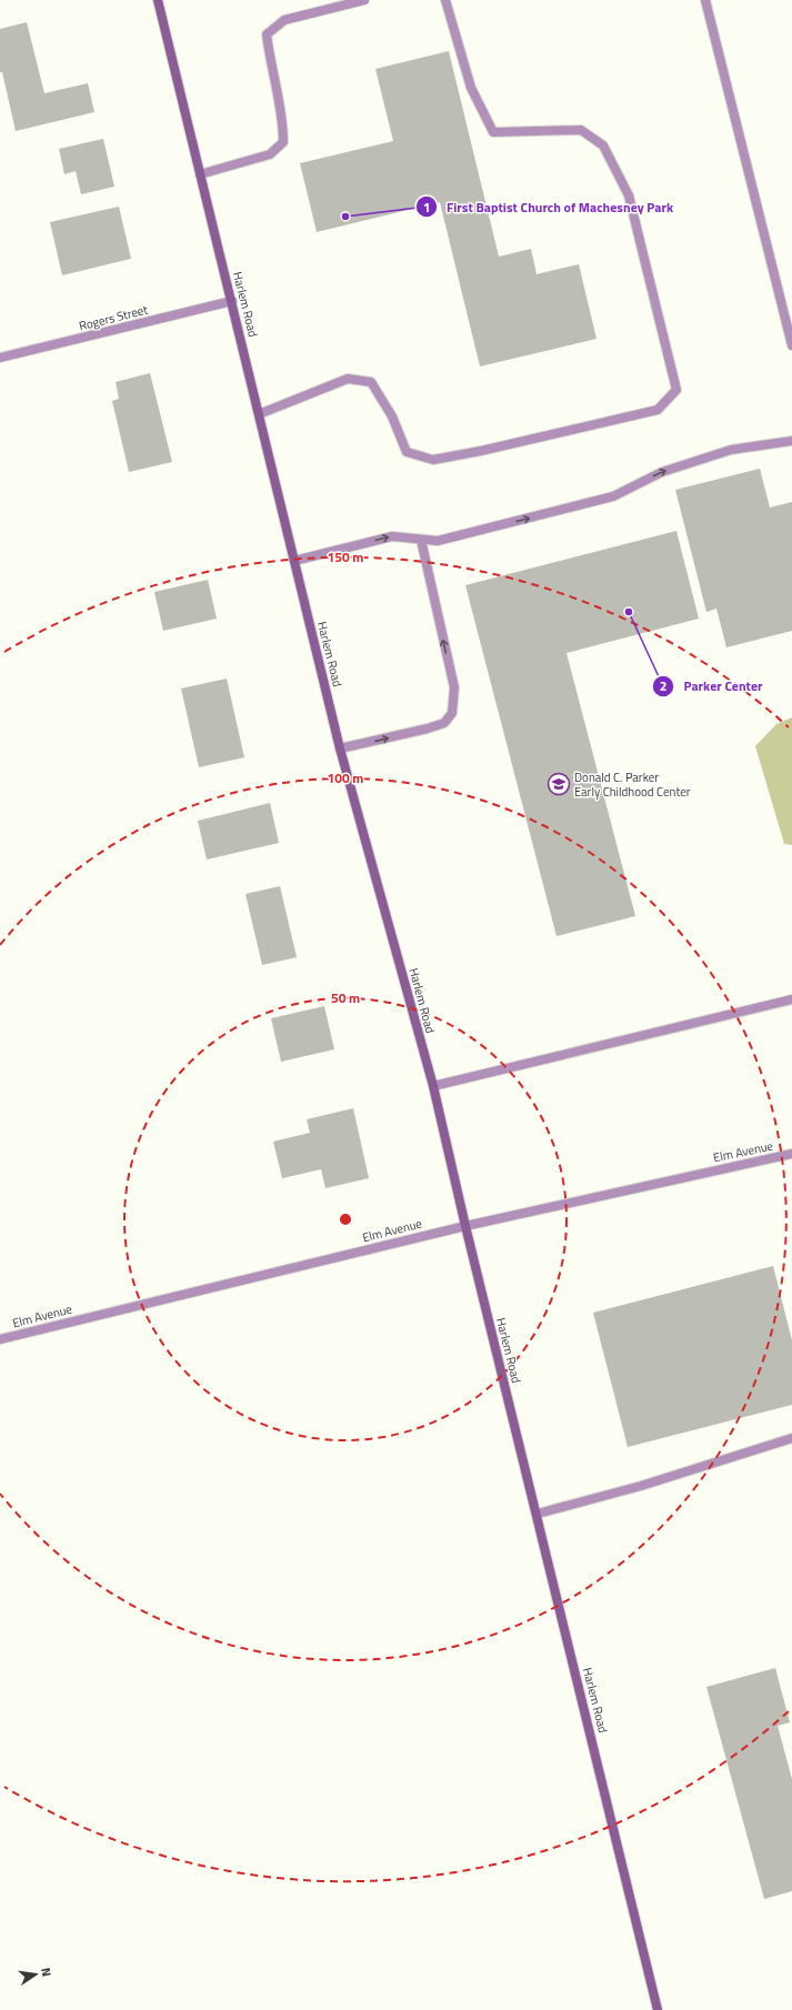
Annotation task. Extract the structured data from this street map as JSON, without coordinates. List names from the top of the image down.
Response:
{
  "streets": {
    "main road": ["Harlem Road"],
    "street": ["Rogers Street", "Elm Avenue"]
  },
  "crossings": [
    ["Harlem Road", "Rogers Street"],
    ["Harlem Road", "Elm Avenue"]
  ],
  "places": {
    "other": ["First Baptist Church of Machesney Park", "Parker Center"],
    "school or university": ["Donald C. Parker Early Childhood Center"]
  },
  "north": "right",
  "rings": ["150 m", "100 m", "50 m"]
}
